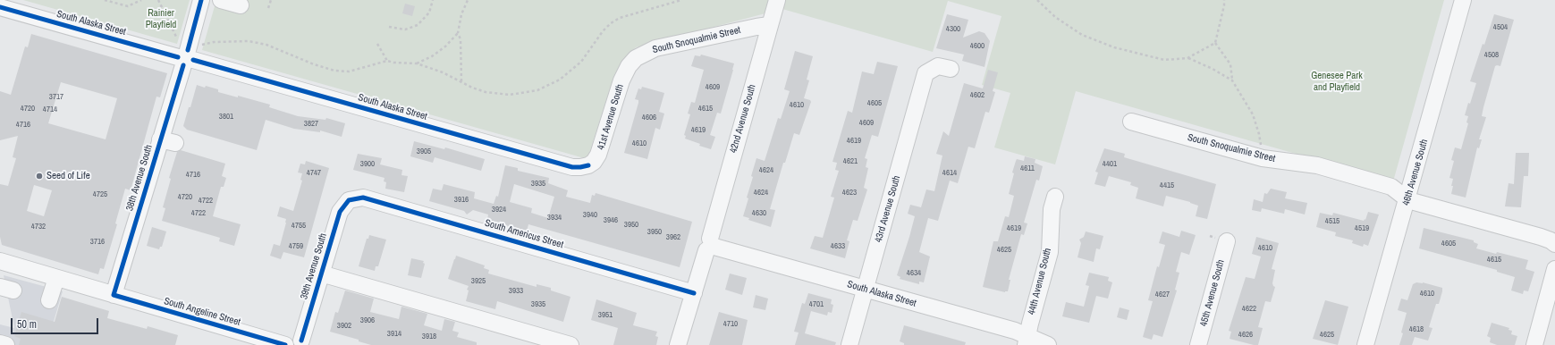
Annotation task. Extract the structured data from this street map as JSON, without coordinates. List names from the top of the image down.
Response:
{
  "streets": {
    "street": [
      "South Alaska Street",
      "South Snoqualmie Street",
      "41st Avenue South",
      "42nd Avenue South",
      "46th Avenue South",
      "38th Avenue South",
      "43rd Avenue South",
      "South Americus Street",
      "39th Avenue South",
      "44th Avenue South",
      "45th Avenue South",
      "South Angeline Street"
    ]
  },
  "crossings": [
    ["South Alaska Street", "41st Avenue South"],
    ["South Alaska Street", "42nd Avenue South"],
    ["South Alaska Street", "38th Avenue South"],
    ["South Alaska Street", "43rd Avenue South"],
    ["South Alaska Street", "44th Avenue South"],
    ["South Snoqualmie Street", "41st Avenue South"],
    ["South Snoqualmie Street", "42nd Avenue South"],
    ["South Snoqualmie Street", "46th Avenue South"],
    ["42nd Avenue South", "South Americus Street"],
    ["38th Avenue South", "South Angeline Street"],
    ["South Americus Street", "39th Avenue South"]
  ],
  "parks": ["Rainier Playfield", "Genesee Park and Playfield"],
  "places": ["Seed of Life"],
  "house_numbers": [
    "4504",
    "4300",
    "4600",
    "4508",
    "4609",
    "4602",
    "3717",
    "4605",
    "4610",
    "4720",
    "4615",
    "4714",
    "3801",
    "4606",
    "4609",
    "3827",
    "4716",
    "4619",
    "4619",
    "4610",
    "3905",
    "4621",
    "3900",
    "4401",
    "4611",
    "4624",
    "4747",
    "4614",
    "4716",
    "3935",
    "4415",
    "4624",
    "4623",
    "4725",
    "4720",
    "3916",
    "4722",
    "3924",
    "4722",
    "4630",
    "3940",
    "3934",
    "3946",
    "4515",
    "3950",
    "4755",
    "4732",
    "4619",
    "4519",
    "3950",
    "3962",
    "3716",
    "4605",
    "4759",
    "4633",
    "4610",
    "4625",
    "4615",
    "4634",
    "3925",
    "3933",
    "4610",
    "4627",
    "3935",
    "4701",
    "4622",
    "3951",
    "3906",
    "4710",
    "3902",
    "4618",
    "3914",
    "4626",
    "4625",
    "3918"
  ],
  "scale_bar": "50 m"
}
